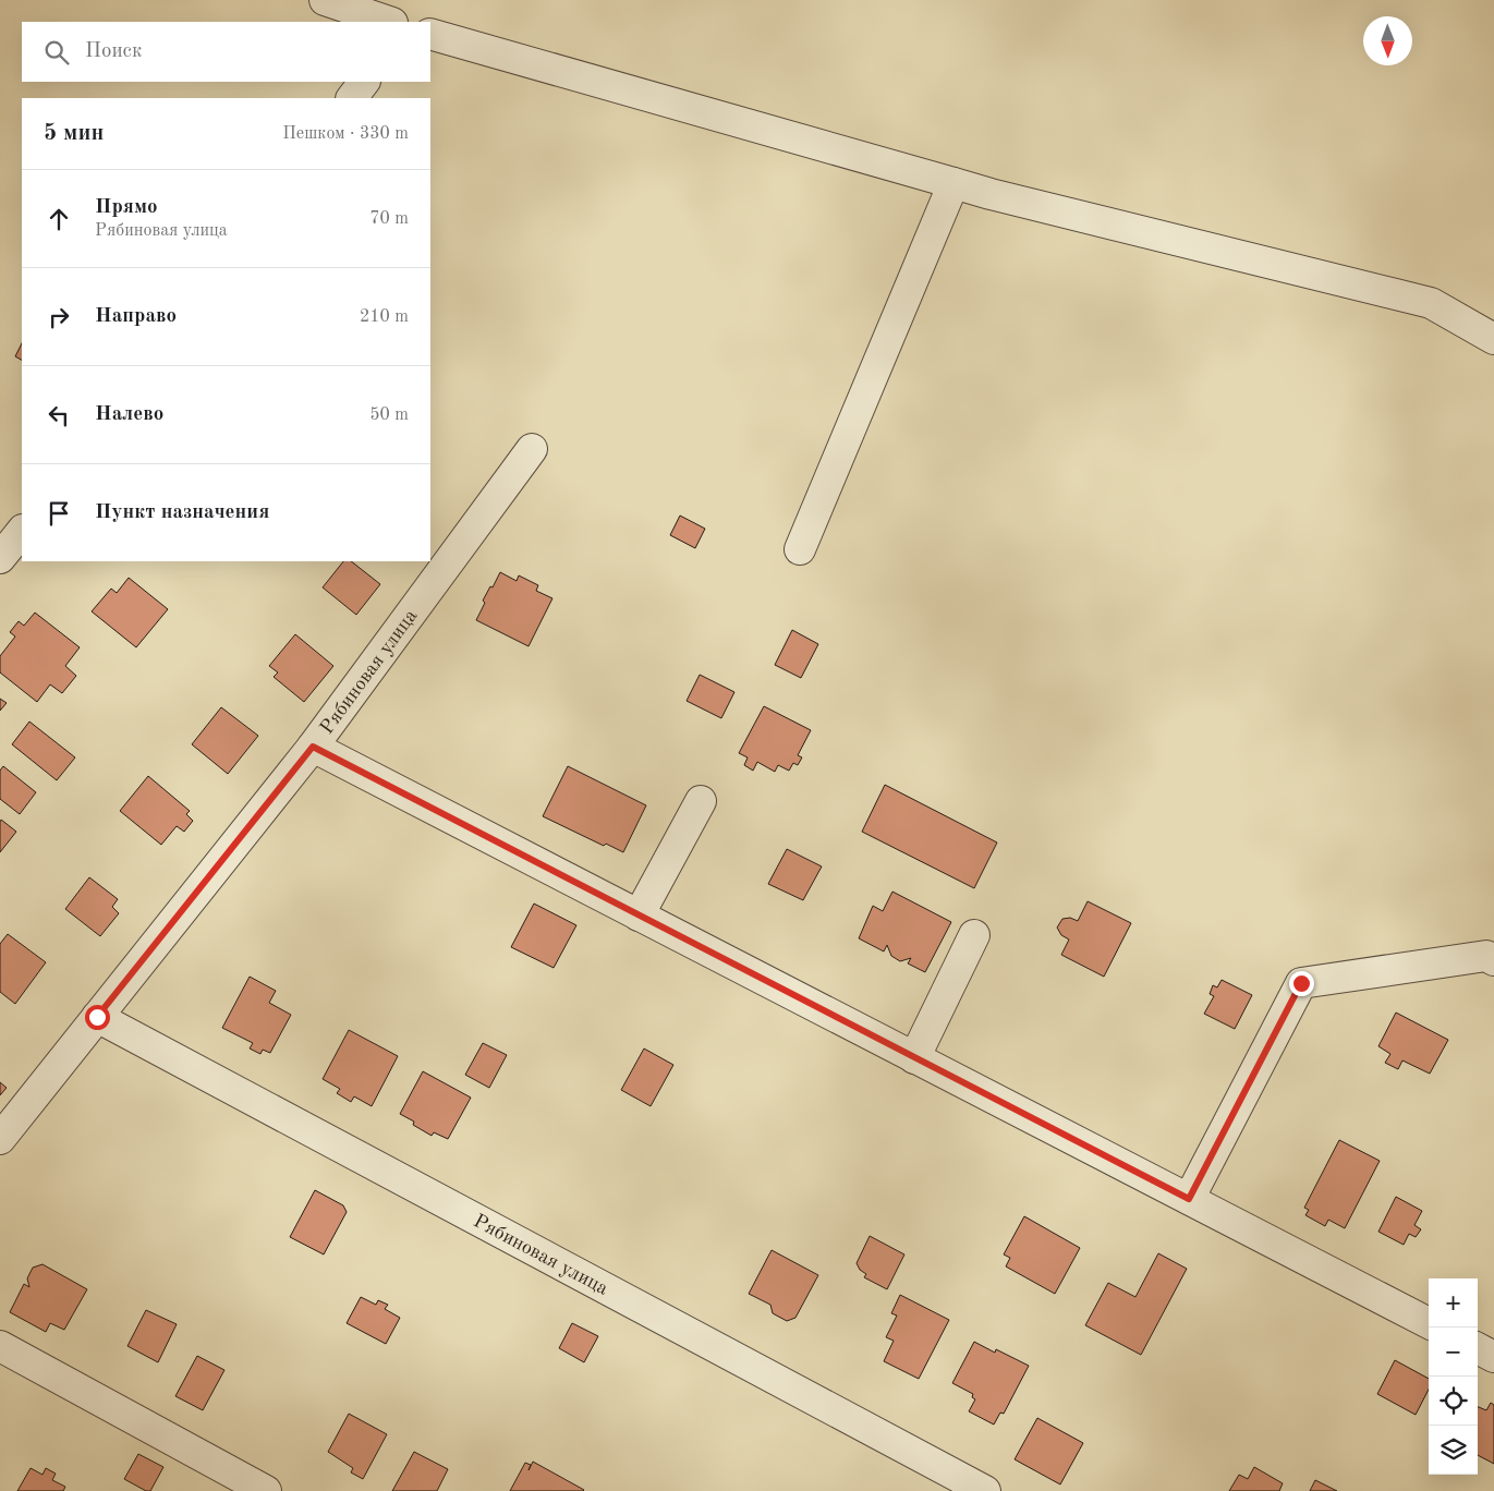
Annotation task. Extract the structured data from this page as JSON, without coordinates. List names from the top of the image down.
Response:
{
  "streets": {
    "street": ["Рябиновая улица"]
  },
  "north": "bottom",
  "page": {
    "search": "Поиск",
    "heading": ["5 мин", "Пешком · 330 m"],
    "list": [
      ["Прямо", "Рябиновая улица", "70 m"],
      ["Направо", "210 m"],
      ["Налево", "50 m"],
      "Пункт назначения"
    ],
    "map_buttons": ["+", "−"]
  }
}
